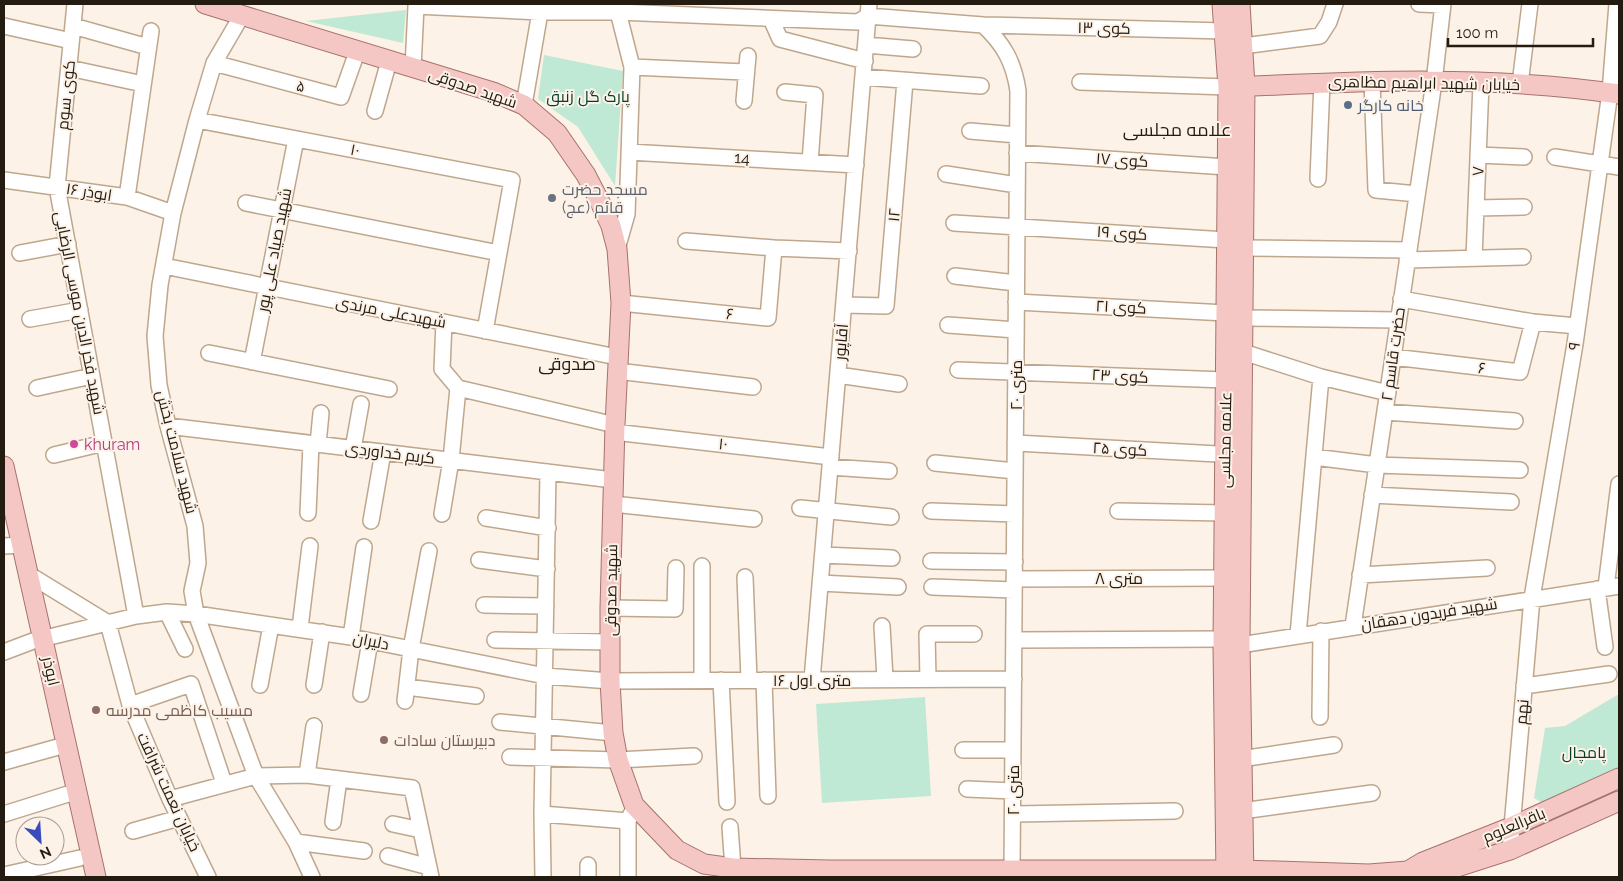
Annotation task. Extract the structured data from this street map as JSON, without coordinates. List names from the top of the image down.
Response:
{
  "streets": {
    "main road": [
      "خیابان شهید ابراهیم مظاهری",
      "شهید صدوقی",
      "علامه مجلسی",
      "ابوذر",
      "باقرالعلوم"
    ],
    "street": [
      "کوی ۱۳",
      "۵",
      "کوی سوم",
      "۱۰",
      "14",
      "کوی ۱۷",
      "۷",
      "۱۶ ابوذر",
      "۱۲",
      "کوی ۱۹",
      "شهید صیاد علی پور",
      "کوی ۲۱",
      "شهیدعلی مرندی",
      "شهید فخر الدین موسی الرضایی",
      "۶",
      "آقاپور",
      "۹",
      "۲ حضرت قاسم",
      "کوی ۲۳",
      "۲۰ متری",
      "کوی ۲۵",
      "شهید سلامت بخش",
      "کریم خداوردی",
      "۸ متری",
      "شهید فریدون دهقان",
      "دلیران",
      "۱۶ متری اول",
      "نهم",
      "خیابان نعمت شرافت"
    ]
  },
  "crossings": [
    ["کوی ۱۳", "۲۰ متری"],
    ["کوی ۱۳", "علامه مجلسی"],
    ["خیابان شهید ابراهیم مظاهری", "۷"],
    ["خیابان شهید ابراهیم مظاهری", "۹"],
    ["خیابان شهید ابراهیم مظاهری", "۲ حضرت قاسم"],
    ["خیابان شهید ابراهیم مظاهری", "علامه مجلسی"],
    ["۵", "شهید صدوقی"],
    ["۵", "شهید سلامت بخش"],
    ["شهید صدوقی", "۱۰"],
    ["شهید صدوقی", "شهیدعلی مرندی"],
    ["شهید صدوقی", "۶"],
    ["شهید صدوقی", "۲۰ متری"],
    ["شهید صدوقی", "علامه مجلسی"],
    ["شهید صدوقی", "شهید سلامت بخش"],
    ["شهید صدوقی", "کریم خداوردی"],
    ["شهید صدوقی", "دلیران"],
    ["شهید صدوقی", "۱۶ متری اول"],
    ["شهید صدوقی", "باقرالعلوم"],
    ["کوی سوم", "۱۶ ابوذر"],
    ["کوی سوم", "شهید فخر الدین موسی الرضایی"],
    ["۱۰", "شهید صیاد علی پور"],
    ["۱۰", "آقاپور"],
    ["۱۰", "شهید سلامت بخش"],
    ["14", "آقاپور"],
    ["کوی ۱۷", "۲۰ متری"],
    ["کوی ۱۷", "علامه مجلسی"],
    ["۱۶ ابوذر", "شهید فخر الدین موسی الرضایی"],
    ["۱۶ ابوذر", "شهید سلامت بخش"],
    ["۱۲", "آقاپور"],
    ["کوی ۱۹", "۲۰ متری"],
    ["کوی ۱۹", "علامه مجلسی"],
    ["شهید صیاد علی پور", "شهیدعلی مرندی"],
    ["کوی ۲۱", "۲ حضرت قاسم"],
    ["کوی ۲۱", "۲۰ متری"],
    ["کوی ۲۱", "علامه مجلسی"],
    ["شهیدعلی مرندی", "شهید سلامت بخش"],
    ["شهید فخر الدین موسی الرضایی", "دلیران"],
    ["۶", "۲ حضرت قاسم"],
    ["آقاپور", "۱۶ متری اول"],
    ["۹", "شهید فریدون دهقان"],
    ["۹", "نهم"],
    ["۲ حضرت قاسم", "شهید فریدون دهقان"],
    ["کوی ۲۳", "۲۰ متری"],
    ["کوی ۲۳", "علامه مجلسی"],
    ["۲۰ متری", "کوی ۲۵"],
    ["۲۰ متری", "۸ متری"],
    ["۲۰ متری", "شهید فریدون دهقان"],
    ["۲۰ متری", "۱۶ متری اول"],
    ["علامه مجلسی", "کوی ۲۵"],
    ["علامه مجلسی", "۸ متری"],
    ["علامه مجلسی", "شهید فریدون دهقان"],
    ["علامه مجلسی", "باقرالعلوم"],
    ["شهید سلامت بخش", "کریم خداوردی"],
    ["شهید سلامت بخش", "دلیران"],
    ["شهید فریدون دهقان", "نهم"],
    ["دلیران", "ابوذر"],
    ["دلیران", "۱۶ متری اول"],
    ["دلیران", "خیابان نعمت شرافت"],
    ["نهم", "باقرالعلوم"]
  ],
  "districts": ["علامه مجلسی", "صدوقی"],
  "parks": ["پارک گل زنبق", "پامچال"],
  "places": [
    "خانه کارگر",
    "مسجد حضرت قائم (عج)",
    "khuram",
    "مسیب کاظمی مدرسه",
    "دبیرستان سادات"
  ],
  "scale_bar": "100 m",
  "north": "bottom right"
}
